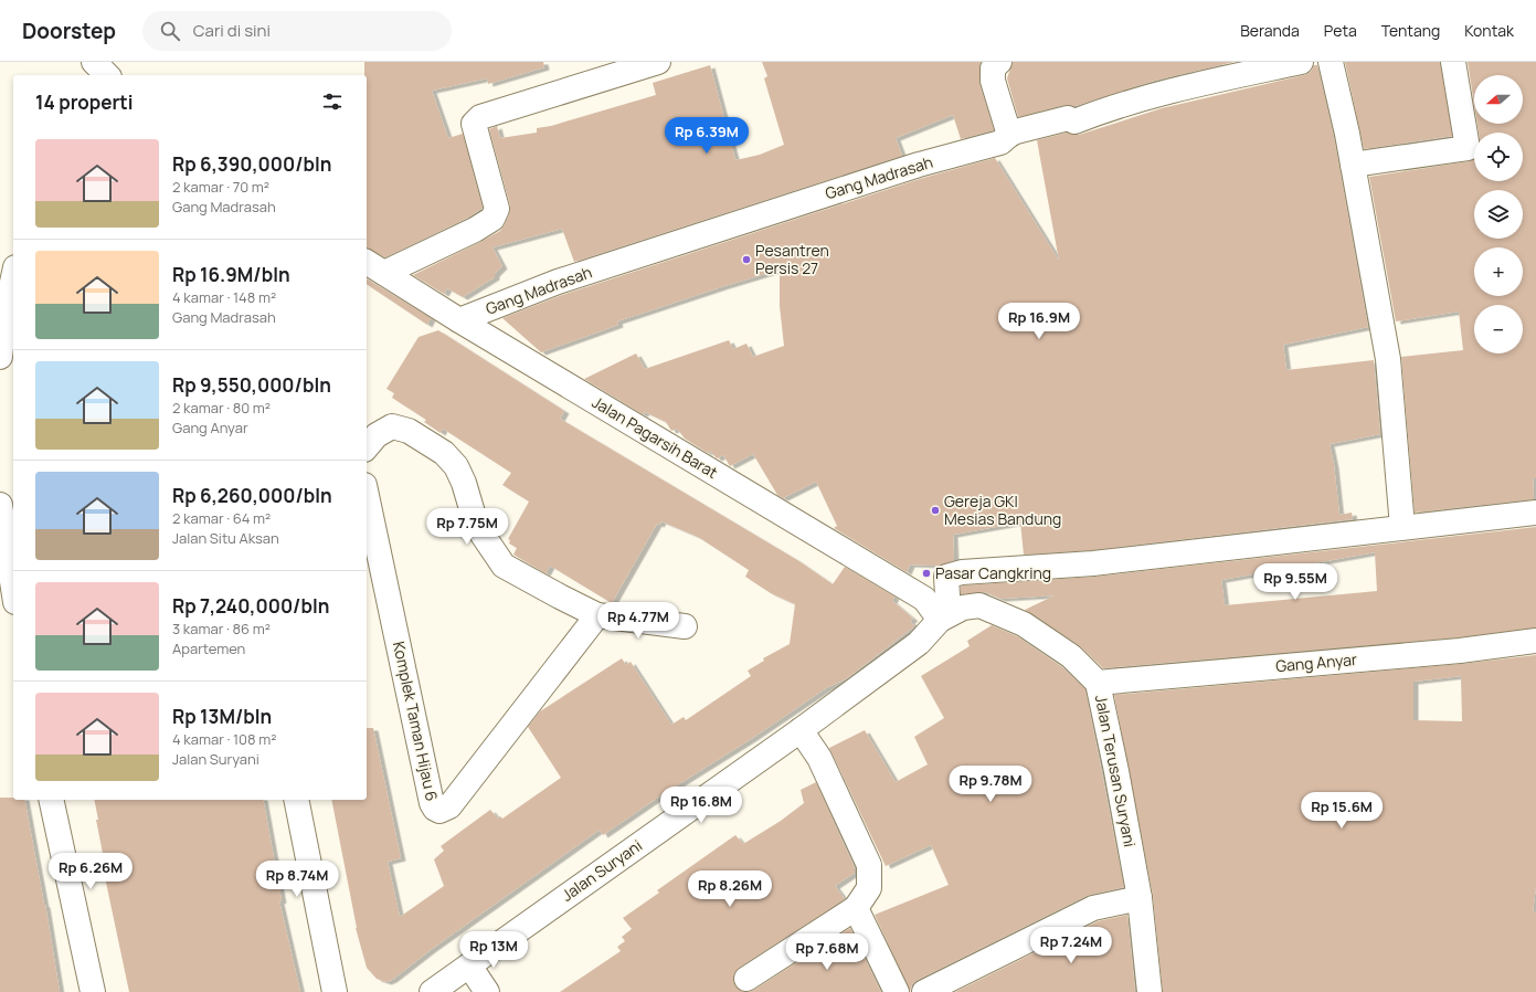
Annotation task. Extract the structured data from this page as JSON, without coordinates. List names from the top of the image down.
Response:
{
  "streets": {
    "street": [
      "Gang Madrasah",
      "Jalan Pagarsih Barat",
      "Gang Anyar",
      "Komplek Taman Hijau 6",
      "Jalan Terusan Suryani",
      "Jalan Suryani"
    ]
  },
  "crossings": [
    ["Gang Madrasah", "Jalan Pagarsih Barat"],
    ["Jalan Pagarsih Barat", "Jalan Terusan Suryani"],
    ["Jalan Pagarsih Barat", "Jalan Suryani"],
    ["Gang Anyar", "Jalan Terusan Suryani"],
    ["Jalan Terusan Suryani", "Jalan Suryani"]
  ],
  "places": ["Pesantren Persis 27", "Gereja GKI Mesias Bandung", "Pasar Cangkring"],
  "north": "left",
  "page": {
    "header": "Doorstep",
    "search": "Cari di sini",
    "nav": [
      "Beranda",
      "Peta",
      "Tentang",
      "Kontak"
    ],
    "map_buttons": ["+", "−"],
    "heading": "14 properti",
    "price": [
      "Rp 6.39M",
      "Rp 16.9M",
      "Rp 7.75M",
      "Rp 9.55M",
      "Rp 4.77M",
      "Rp 9.78M",
      "Rp 16.8M",
      "Rp 15.6M",
      "Rp 6.26M",
      "Rp 8.74M",
      "Rp 8.26M",
      "Rp 7.24M",
      "Rp 13M",
      "Rp 7.68M"
    ],
    "list": [
      {
        "name": "Rp 6,390,000/bln",
        "note": "2 kamar · 70 m² · Gang Madrasah"
      },
      {
        "name": "Rp 16.9M/bln",
        "note": "4 kamar · 148 m² · Gang Madrasah"
      },
      {
        "name": "Rp 9,550,000/bln",
        "note": "2 kamar · 80 m² · Gang Anyar"
      },
      {
        "name": "Rp 6,260,000/bln",
        "note": "2 kamar · 64 m² · Jalan Situ Aksan"
      },
      {
        "name": "Rp 7,240,000/bln",
        "note": "3 kamar · 86 m² · Apartemen"
      },
      {
        "name": "Rp 13M/bln",
        "note": "4 kamar · 108 m² · Jalan Suryani"
      }
    ]
  }
}
